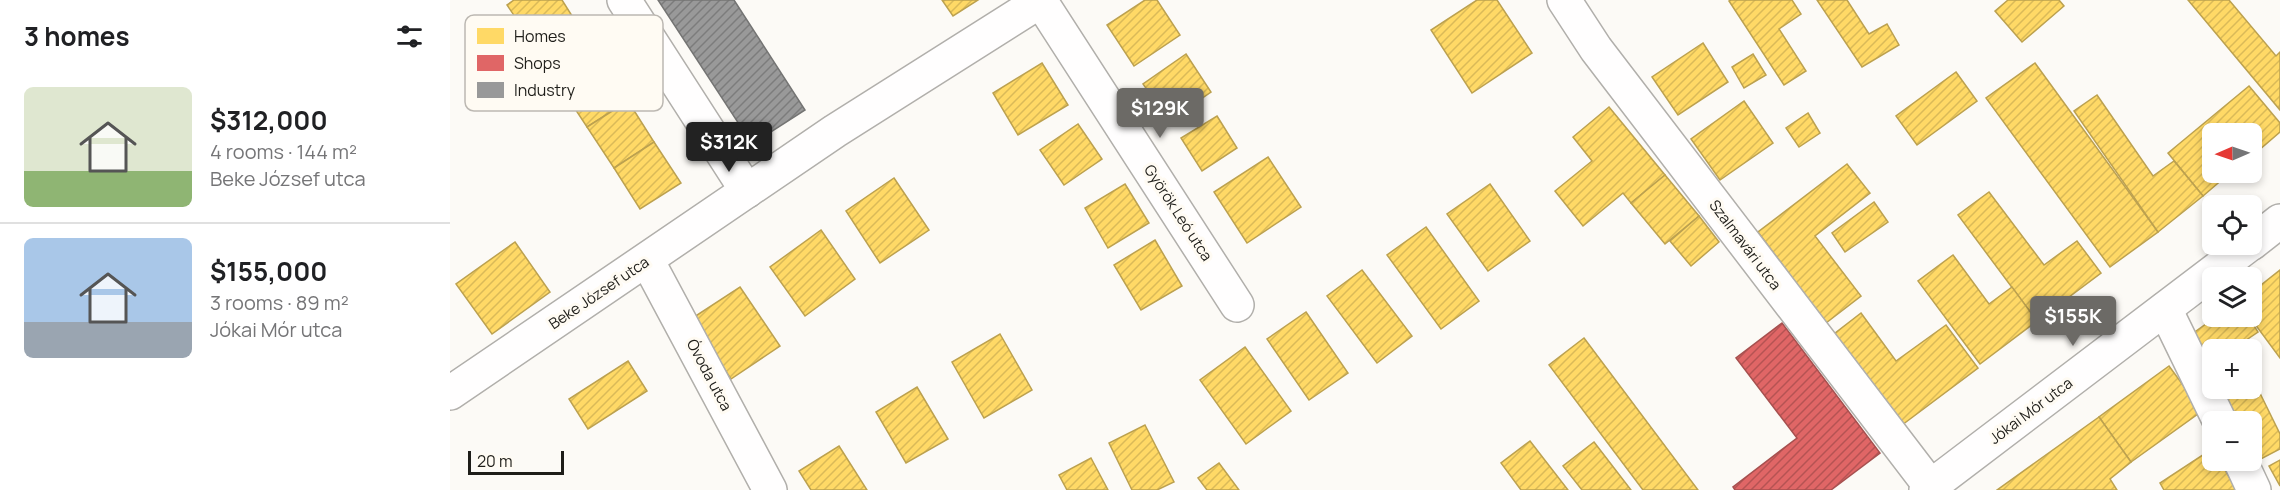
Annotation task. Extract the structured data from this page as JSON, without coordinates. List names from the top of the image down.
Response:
{
  "streets": {
    "street": [
      "Györök Leó utca",
      "Szalmavári utca",
      "Beke József utca",
      "Óvoda utca",
      "Jókai Mór utca"
    ]
  },
  "crossings": [
    ["Györök Leó utca", "Beke József utca"],
    ["Szalmavári utca", "Jókai Mór utca"],
    ["Beke József utca", "Óvoda utca"]
  ],
  "legend": ["Homes", "Shops", "Industry"],
  "scale_bar": "20 m",
  "north": "left",
  "page": {
    "heading": "3 homes",
    "list": [
      {
        "name": "$312,000",
        "note": "4 rooms · 144 m² · Beke József utca"
      },
      {
        "name": "$155,000",
        "note": "3 rooms · 89 m² · Jókai Mór utca"
      }
    ],
    "price": ["$129K", "$312K", "$155K"],
    "map_buttons": ["+", "−"],
    "scale": "20 m"
  }
}
